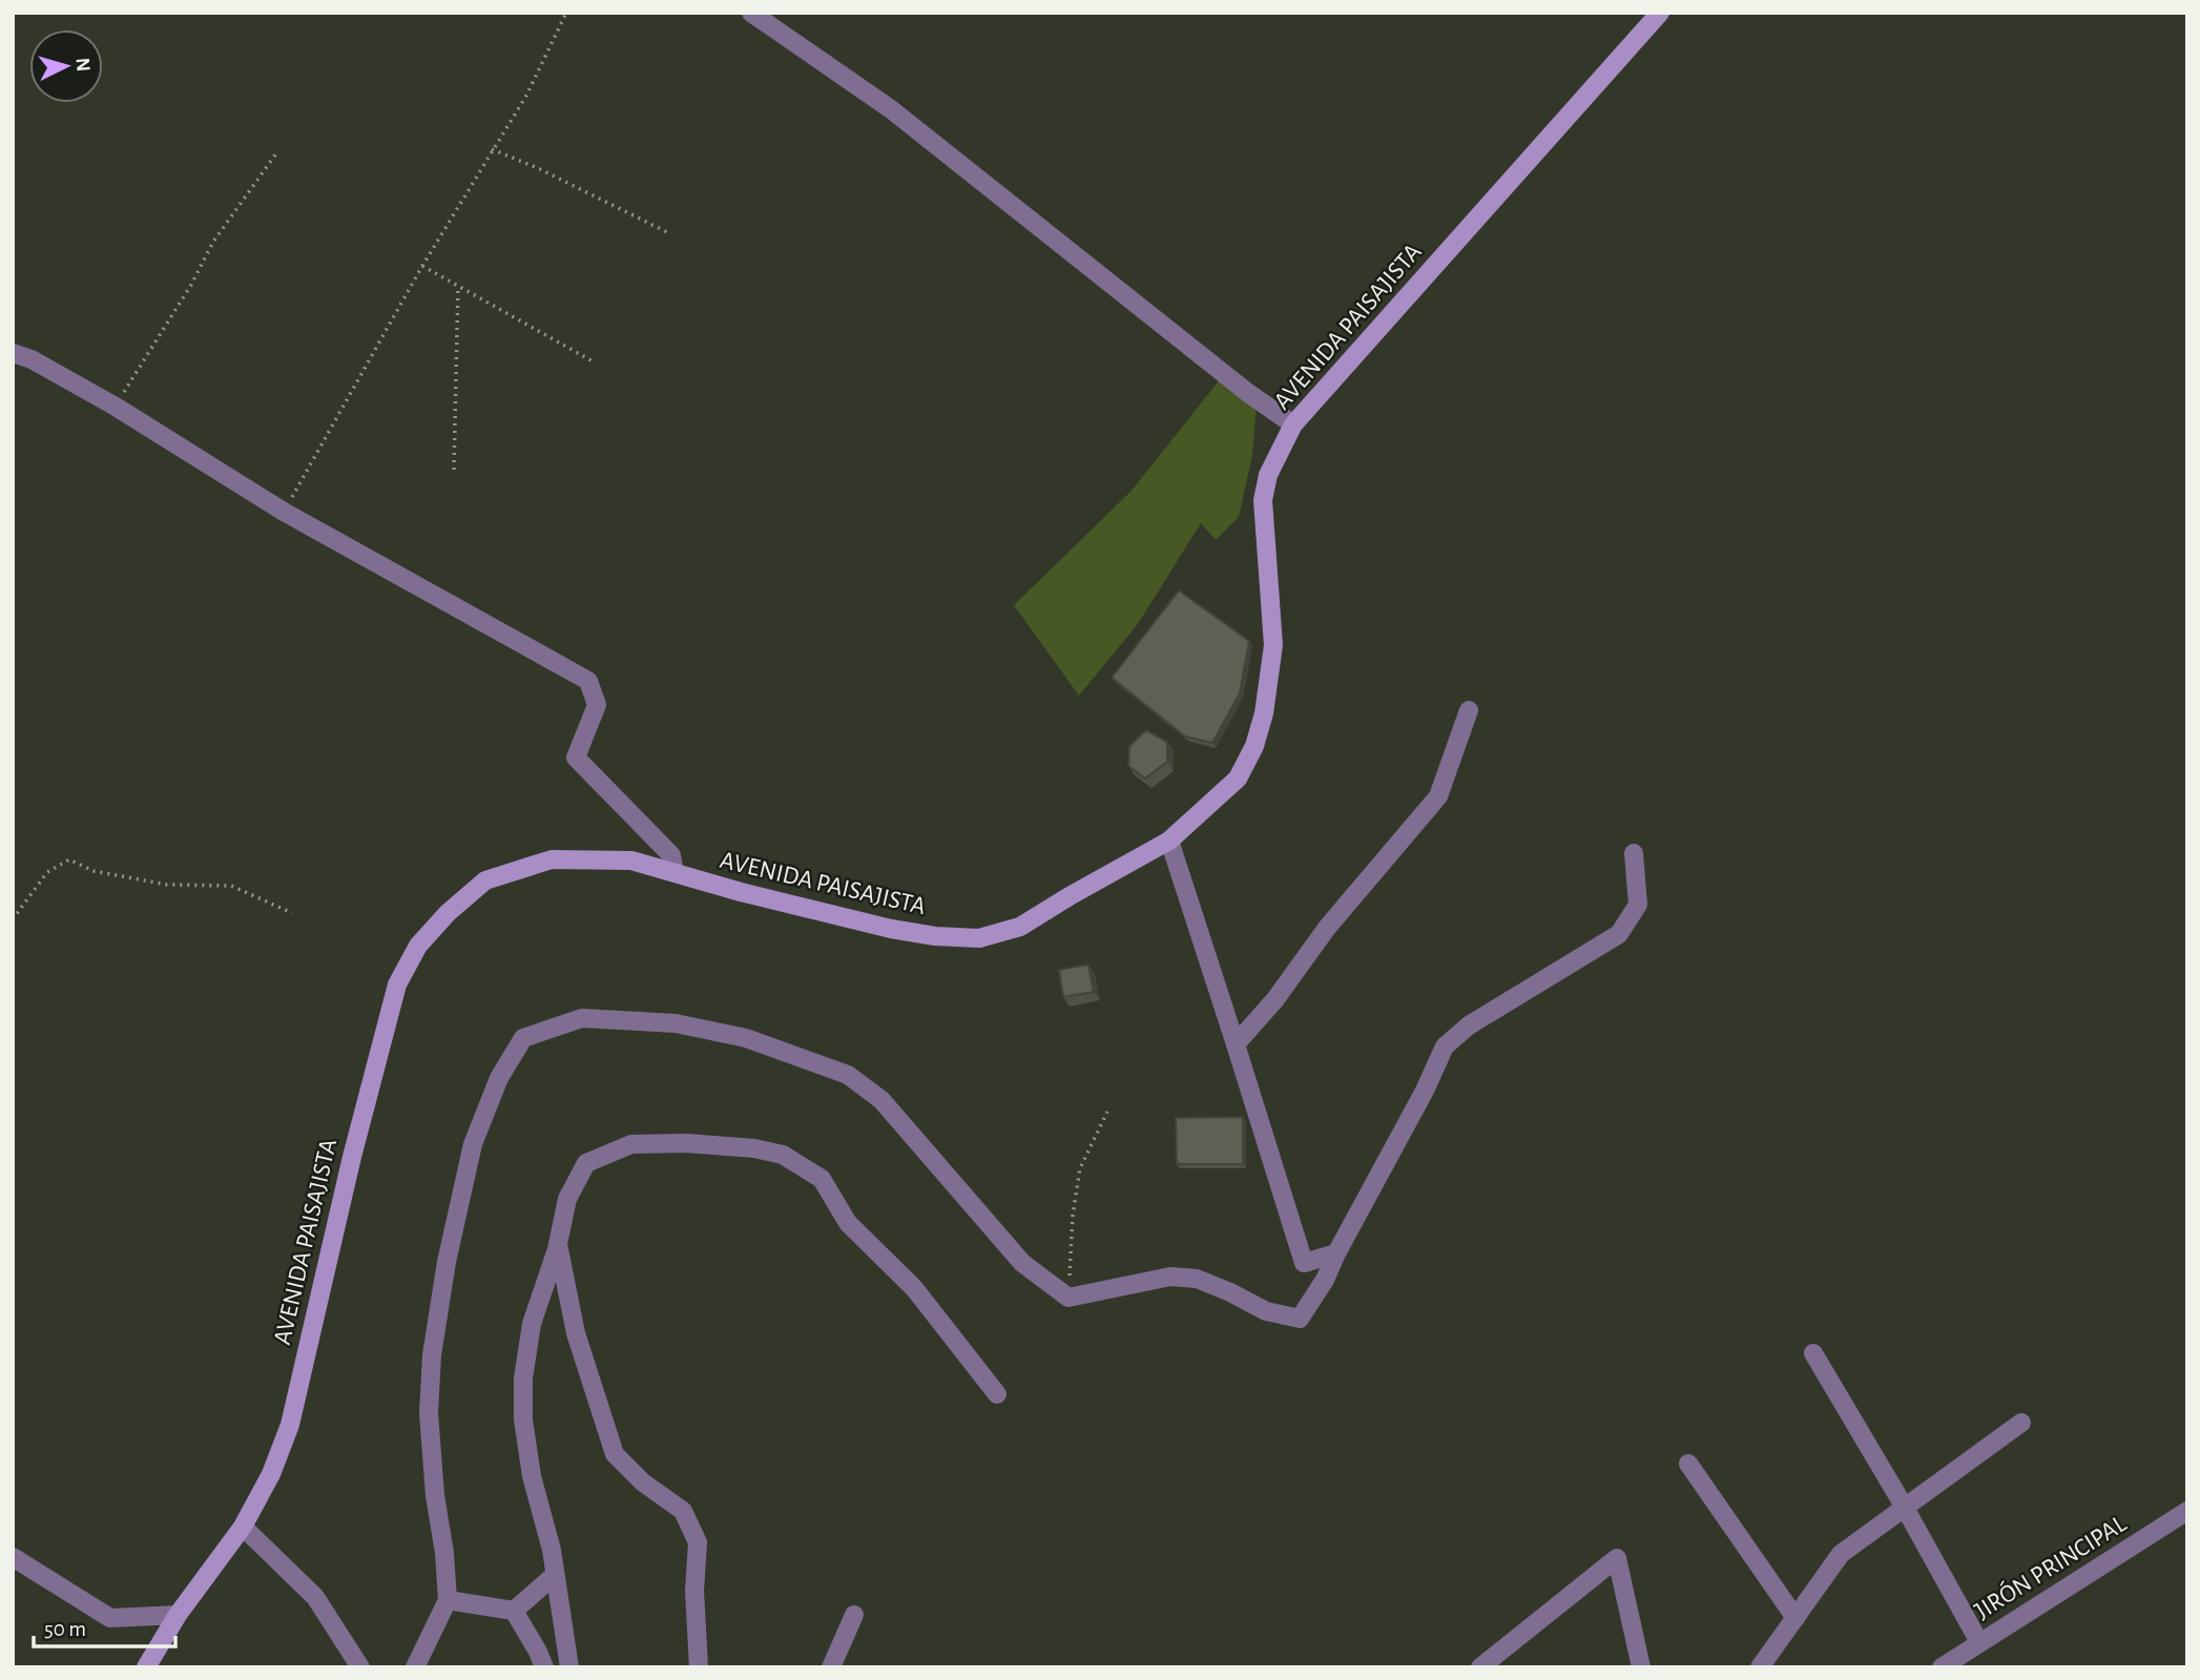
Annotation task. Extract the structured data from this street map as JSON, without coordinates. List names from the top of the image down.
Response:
{
  "streets": {
    "main road": ["AVENIDA PAISAJISTA"],
    "street": ["JIRÓN PRINCIPAL"]
  },
  "scale_bar": "50 m",
  "north": "right"
}
